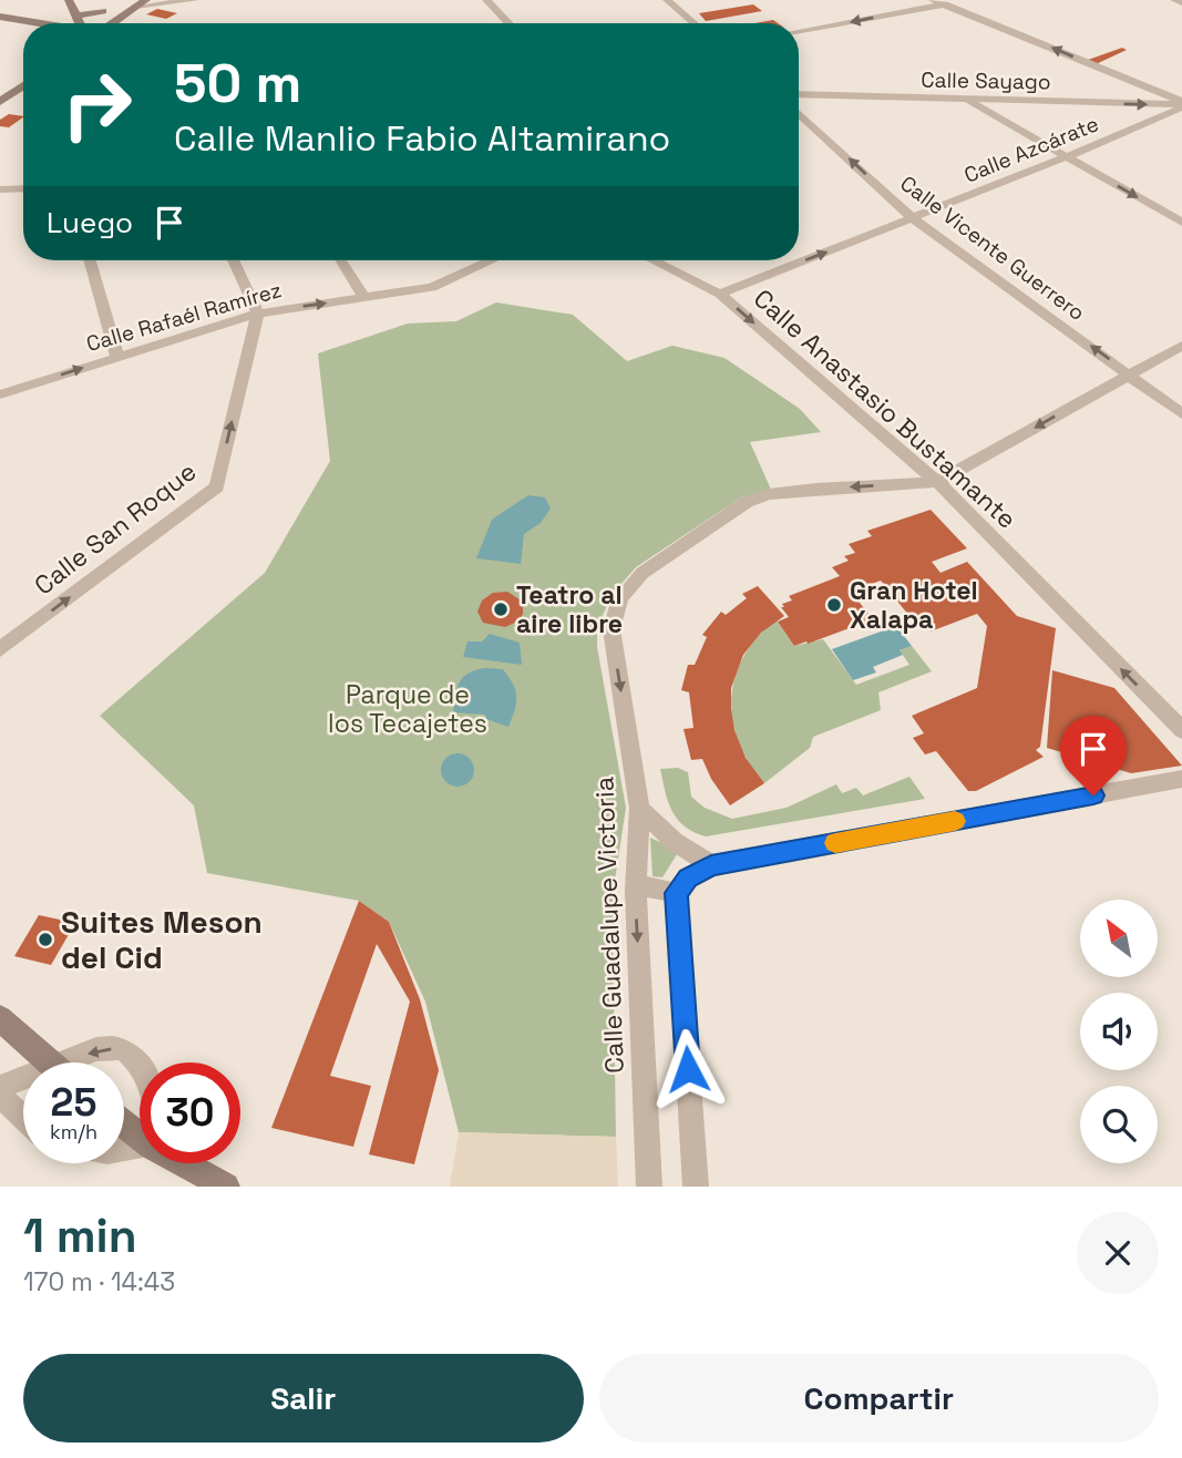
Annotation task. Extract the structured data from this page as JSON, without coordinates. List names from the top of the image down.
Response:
{
  "streets": {
    "street": [
      "Calle Sayago",
      "Calle Azcárate",
      "Calle Vicente Guerrero",
      "Calle Rafaél Ramírez",
      "Calle Anastasio Bustamante",
      "Calle San Roque",
      "Calle Guadalupe Victoria"
    ]
  },
  "crossings": [
    ["Calle Sayago", "Calle Azcárate"],
    ["Calle Azcárate", "Calle Vicente Guerrero"],
    ["Calle Azcárate", "Calle Anastasio Bustamante"],
    ["Calle Vicente Guerrero", "Calle Guadalupe Victoria"],
    ["Calle Rafaél Ramírez", "Calle San Roque"],
    ["Calle Anastasio Bustamante", "Calle Guadalupe Victoria"]
  ],
  "one_way": [
    "Calle Azcárate",
    "Calle Rafaél Ramírez",
    "Calle San Roque",
    "Calle Guadalupe Victoria"
  ],
  "parks": ["Parque de los Tecajetes"],
  "places": ["Gran Hotel Xalapa", "Teatro al aire libre", "Suites Meson del Cid"],
  "north": "top left",
  "page": {
    "turn": ["50 m", "Calle Manlio Fabio Altamirano"],
    "then": "Luego",
    "speed": "25 km/h",
    "limit": "30",
    "heading": ["1 min", "170 m · 14:43"],
    "buttons": ["Salir", "Compartir"]
  }
}
